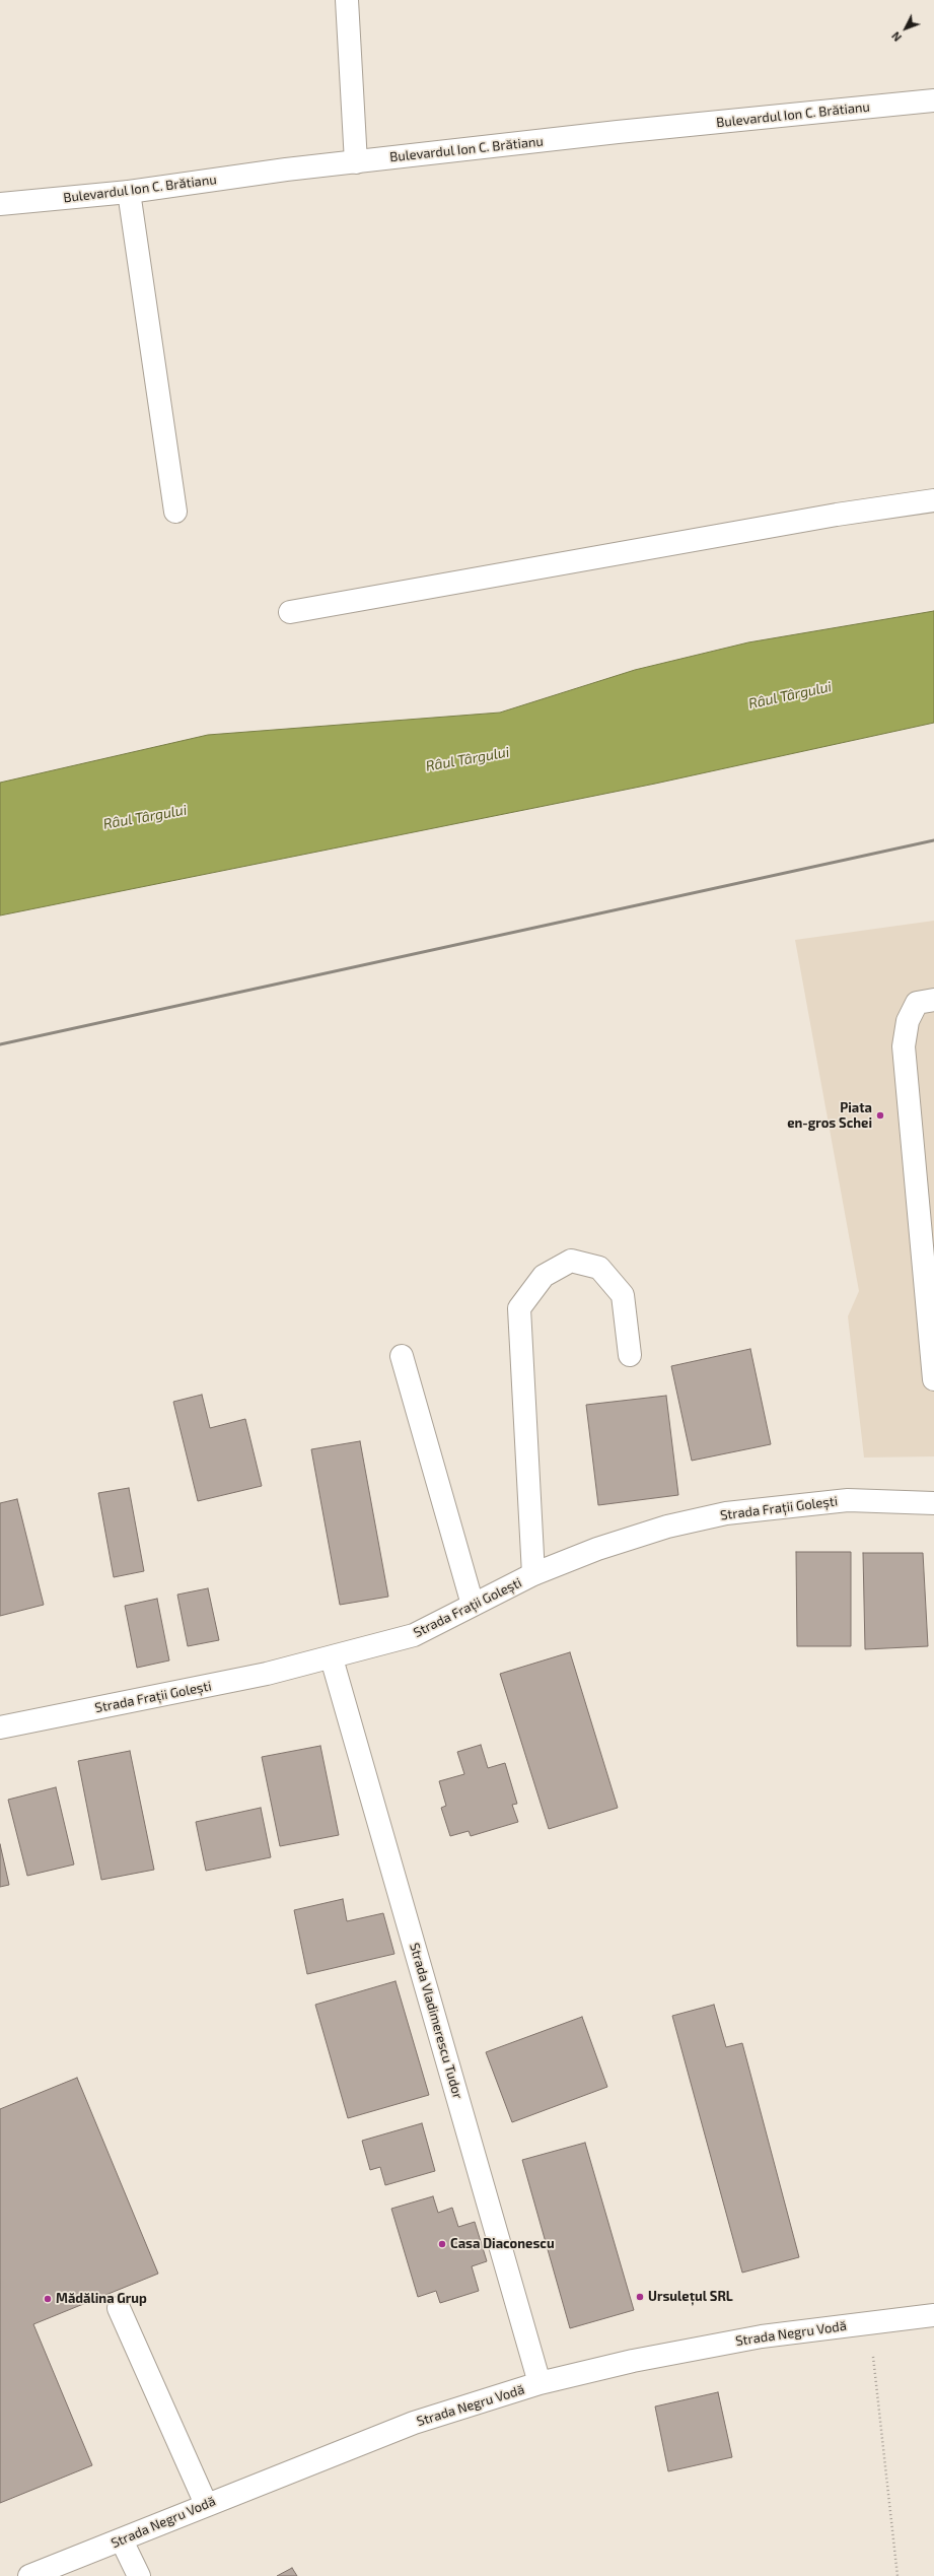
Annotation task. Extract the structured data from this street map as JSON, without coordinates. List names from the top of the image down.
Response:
{
  "streets": {
    "main road": [
      "Bulevardul Ion C. Brătianu",
      "Strada Frații Golești",
      "Strada Vladimerescu Tudor",
      "Strada Negru Vodă"
    ]
  },
  "crossings": [
    ["Strada Frații Golești", "Strada Vladimerescu Tudor"],
    ["Strada Vladimerescu Tudor", "Strada Negru Vodă"]
  ],
  "water": ["Râul Târgului"],
  "places": [
    "Piata en-gros Schei",
    "Casa Diaconescu",
    "Ursulețul SRL",
    "Mădălina Grup"
  ],
  "north": "bottom left"
}
